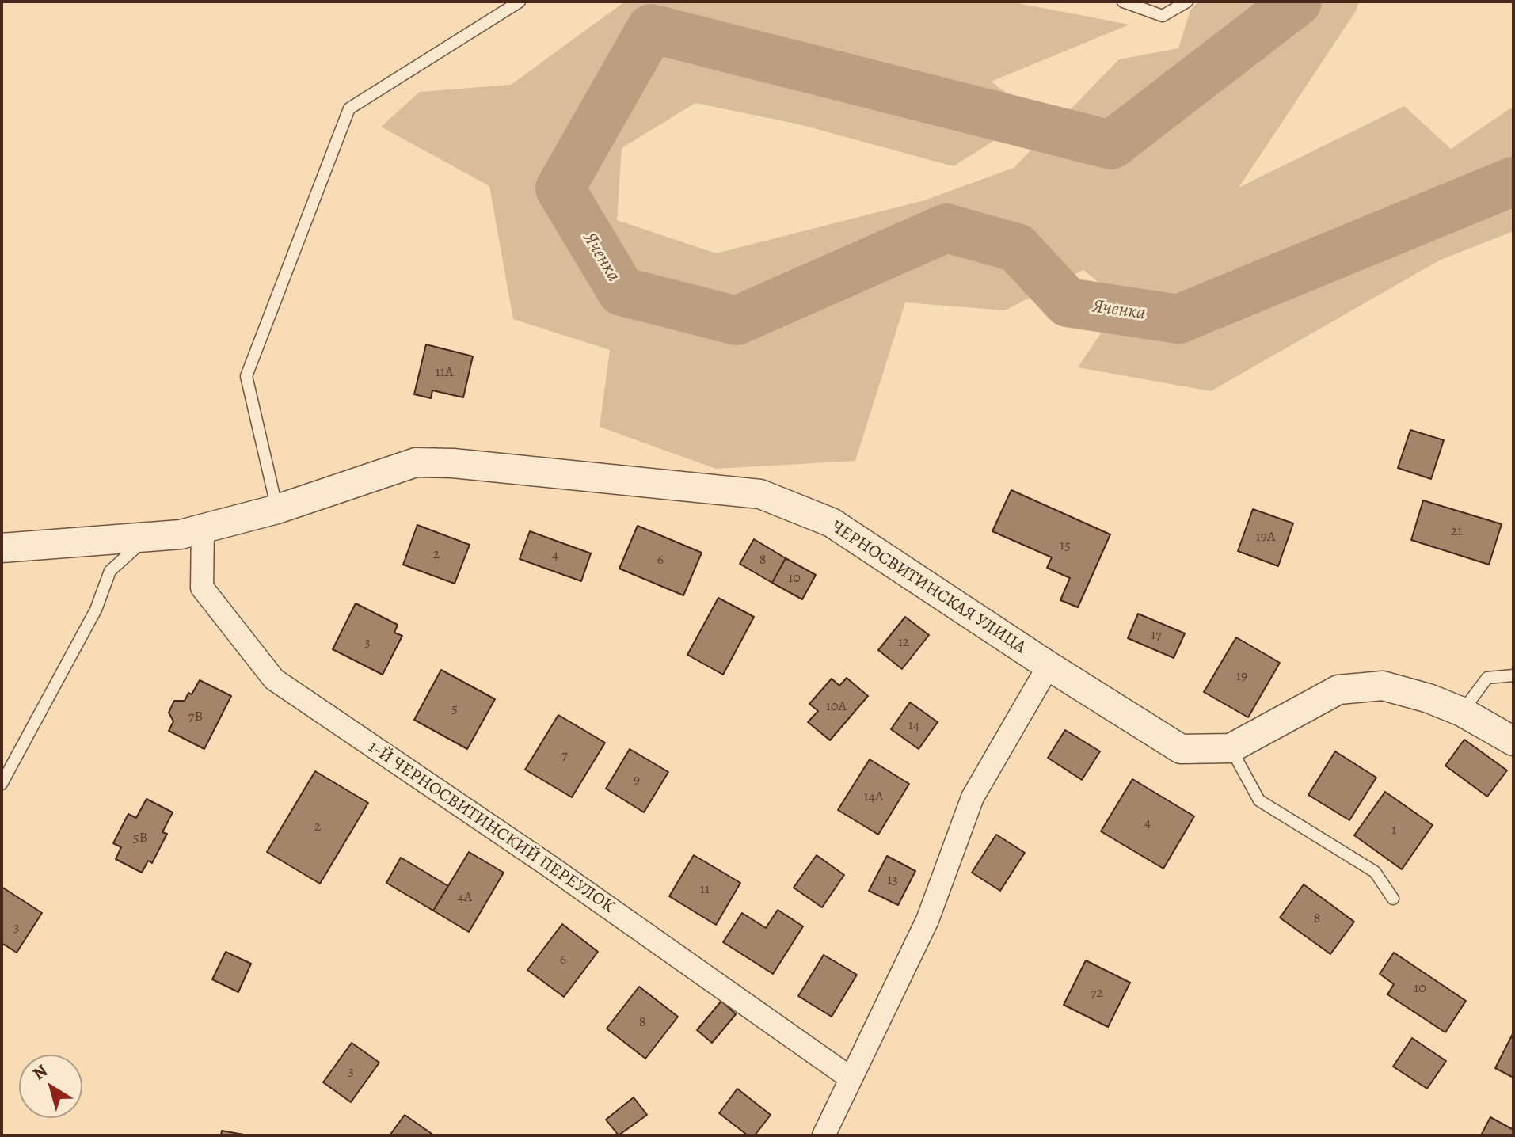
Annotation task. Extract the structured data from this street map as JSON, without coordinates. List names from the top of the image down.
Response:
{
  "streets": {
    "street": ["ЧЕРНОСВИТИНСКАЯ УЛИЦА", "1-Й ЧЕРНОСВИТИНСКИЙ ПЕРЕУЛОК"]
  },
  "crossings": [
    ["ЧЕРНОСВИТИНСКАЯ УЛИЦА", "1-Й ЧЕРНОСВИТИНСКИЙ ПЕРЕУЛОК"]
  ],
  "water": ["Яченка"],
  "house_numbers": [
    "11А",
    "21",
    "19А",
    "15",
    "2",
    "4",
    "6",
    "8",
    "10",
    "17",
    "3",
    "12",
    "19",
    "10А",
    "5",
    "7В",
    "14",
    "7",
    "9",
    "14А",
    "4",
    "2",
    "1",
    "5В",
    "13",
    "11",
    "4А",
    "8",
    "3",
    "6",
    "10",
    "72",
    "8",
    "3"
  ],
  "north": "top left"
}
